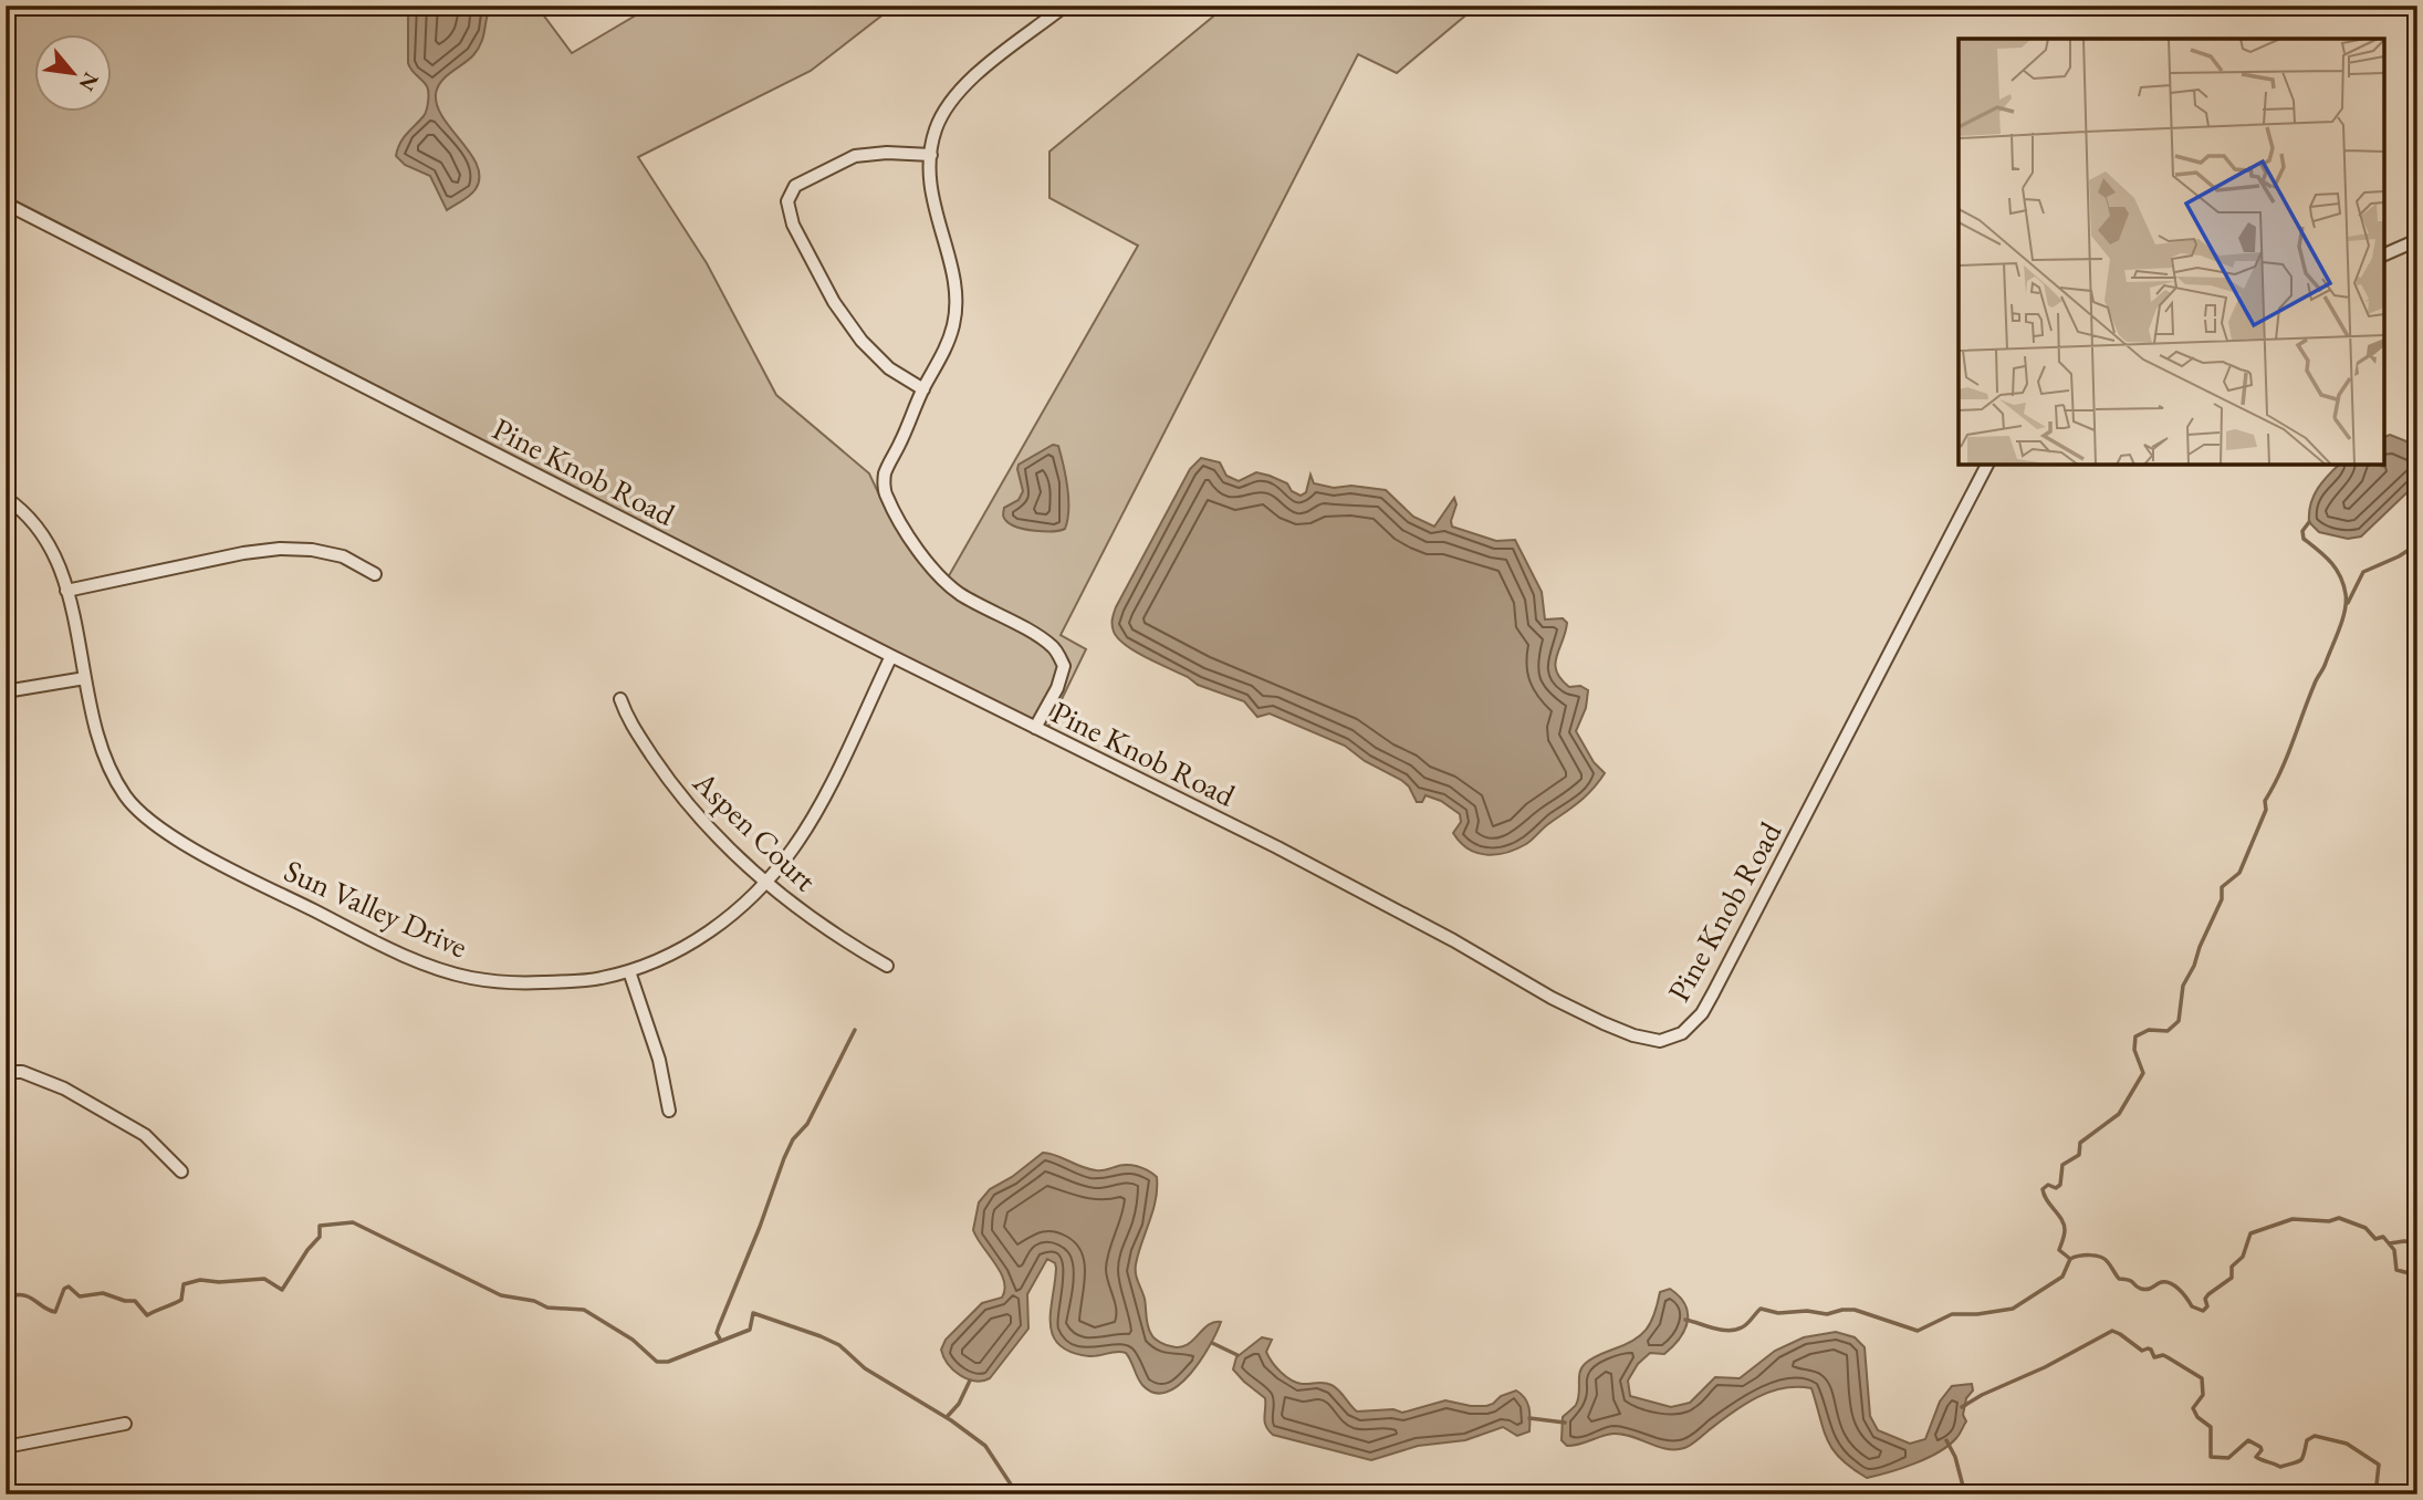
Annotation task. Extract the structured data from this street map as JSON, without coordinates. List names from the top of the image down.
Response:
{
  "streets": {
    "street": ["Pine Knob Road", "Aspen Court", "Sun Valley Drive"]
  },
  "crossings": [
    ["Pine Knob Road", "Sun Valley Drive"],
    ["Aspen Court", "Sun Valley Drive"]
  ],
  "north": "bottom right"
}
